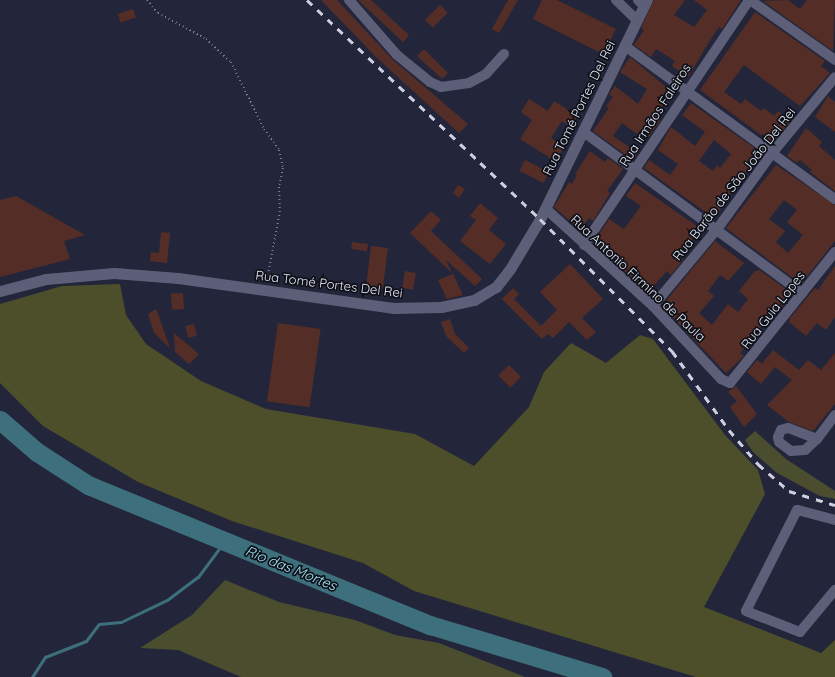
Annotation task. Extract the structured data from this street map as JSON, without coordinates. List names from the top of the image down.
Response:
{
  "streets": {
    "main road": ["Rua Tomé Portes Del Rei"],
    "street": [
      "Rua Irmãos Faleiros",
      "Rua Barão de São João Del Rei",
      "Rua Antonio Firmino de Paula",
      "Rua Guia Lopes"
    ]
  },
  "crossings": [
    ["Rua Tomé Portes Del Rei", "Rua Antonio Firmino de Paula"],
    ["Rua Irmãos Faleiros", "Rua Antonio Firmino de Paula"],
    ["Rua Barão de São João Del Rei", "Rua Antonio Firmino de Paula"],
    ["Rua Antonio Firmino de Paula", "Rua Guia Lopes"]
  ],
  "water": ["Rio das Mortes"]
}
